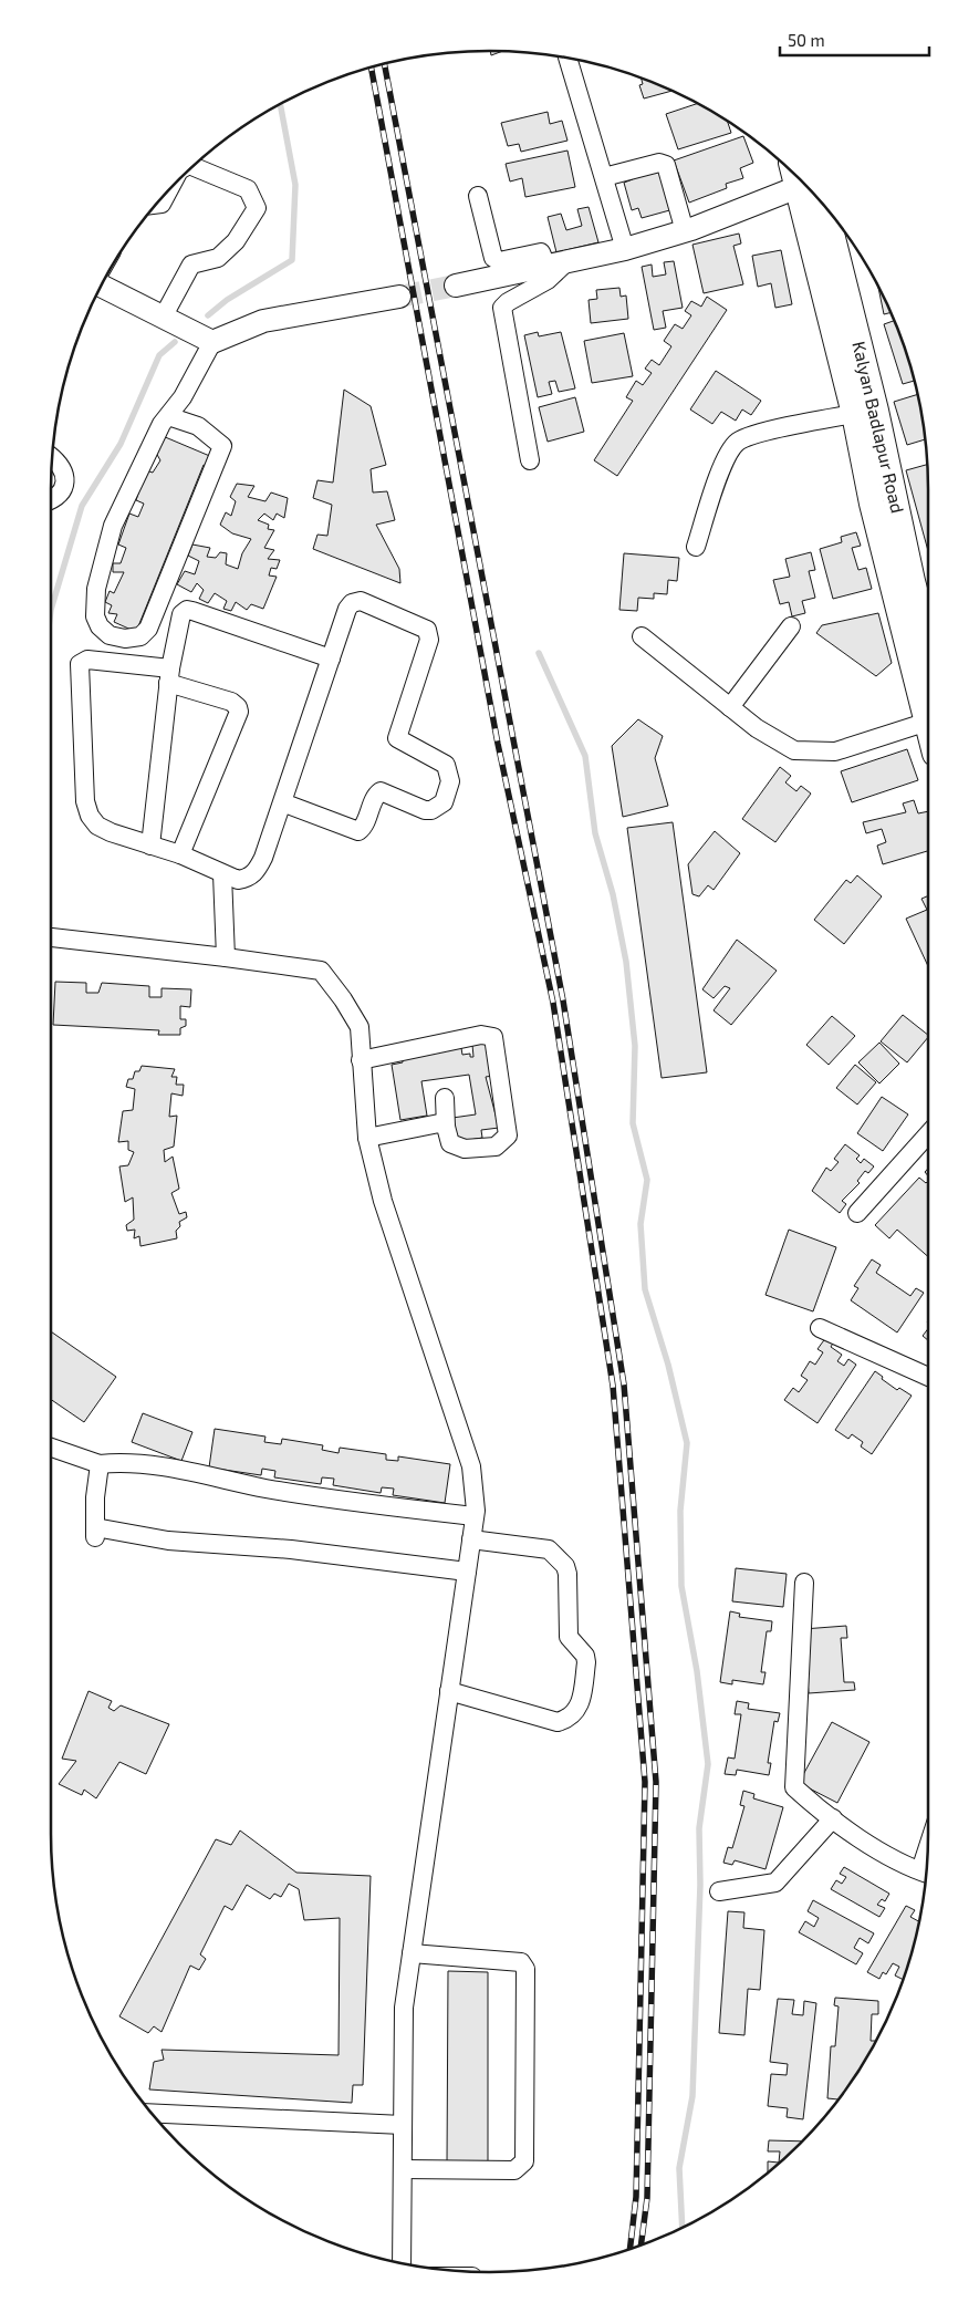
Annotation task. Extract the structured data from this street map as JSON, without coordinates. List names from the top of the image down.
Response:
{
  "streets": {
    "main road": ["Kalyan Badlapur Road"]
  },
  "scale_bar": "50 m"
}
